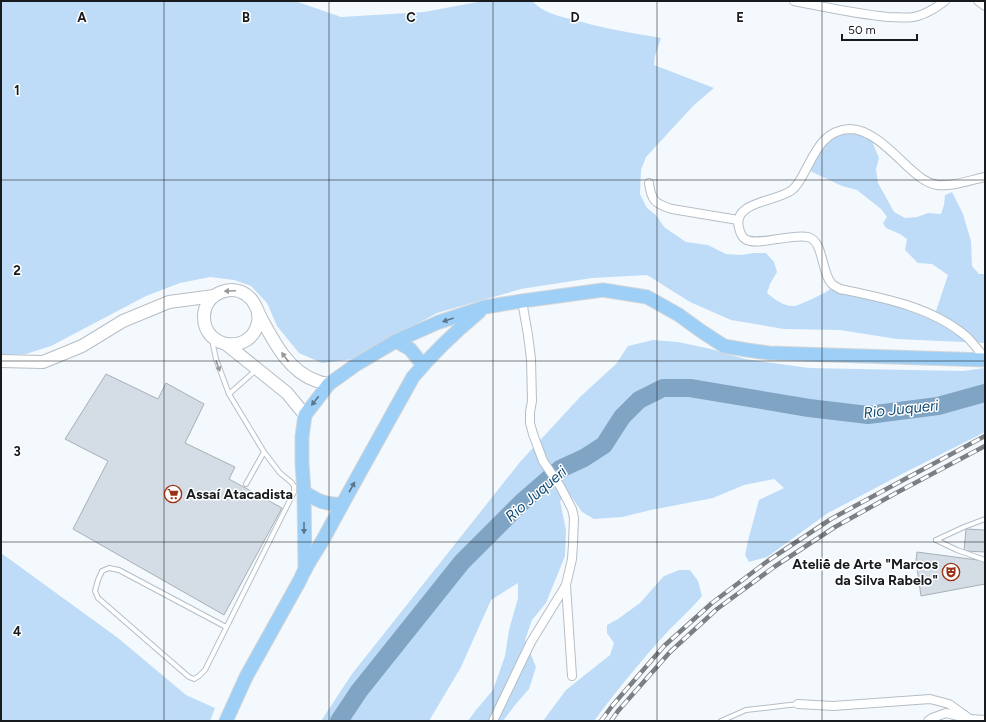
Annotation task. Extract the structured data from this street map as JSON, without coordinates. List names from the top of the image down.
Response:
{
  "water": ["Rio Juqueri"],
  "places": {
    "supermarket": ["Assaí Atacadista"],
    "theatre": ["Ateliê de Arte \"Marcos da Silva Rabelo\""]
  },
  "scale_bar": "50 m",
  "grid": {
    "columns": [
      "A",
      "B",
      "C",
      "D",
      "E"
    ],
    "rows": [
      "1",
      "2",
      "3",
      "4"
    ]
  }
}
